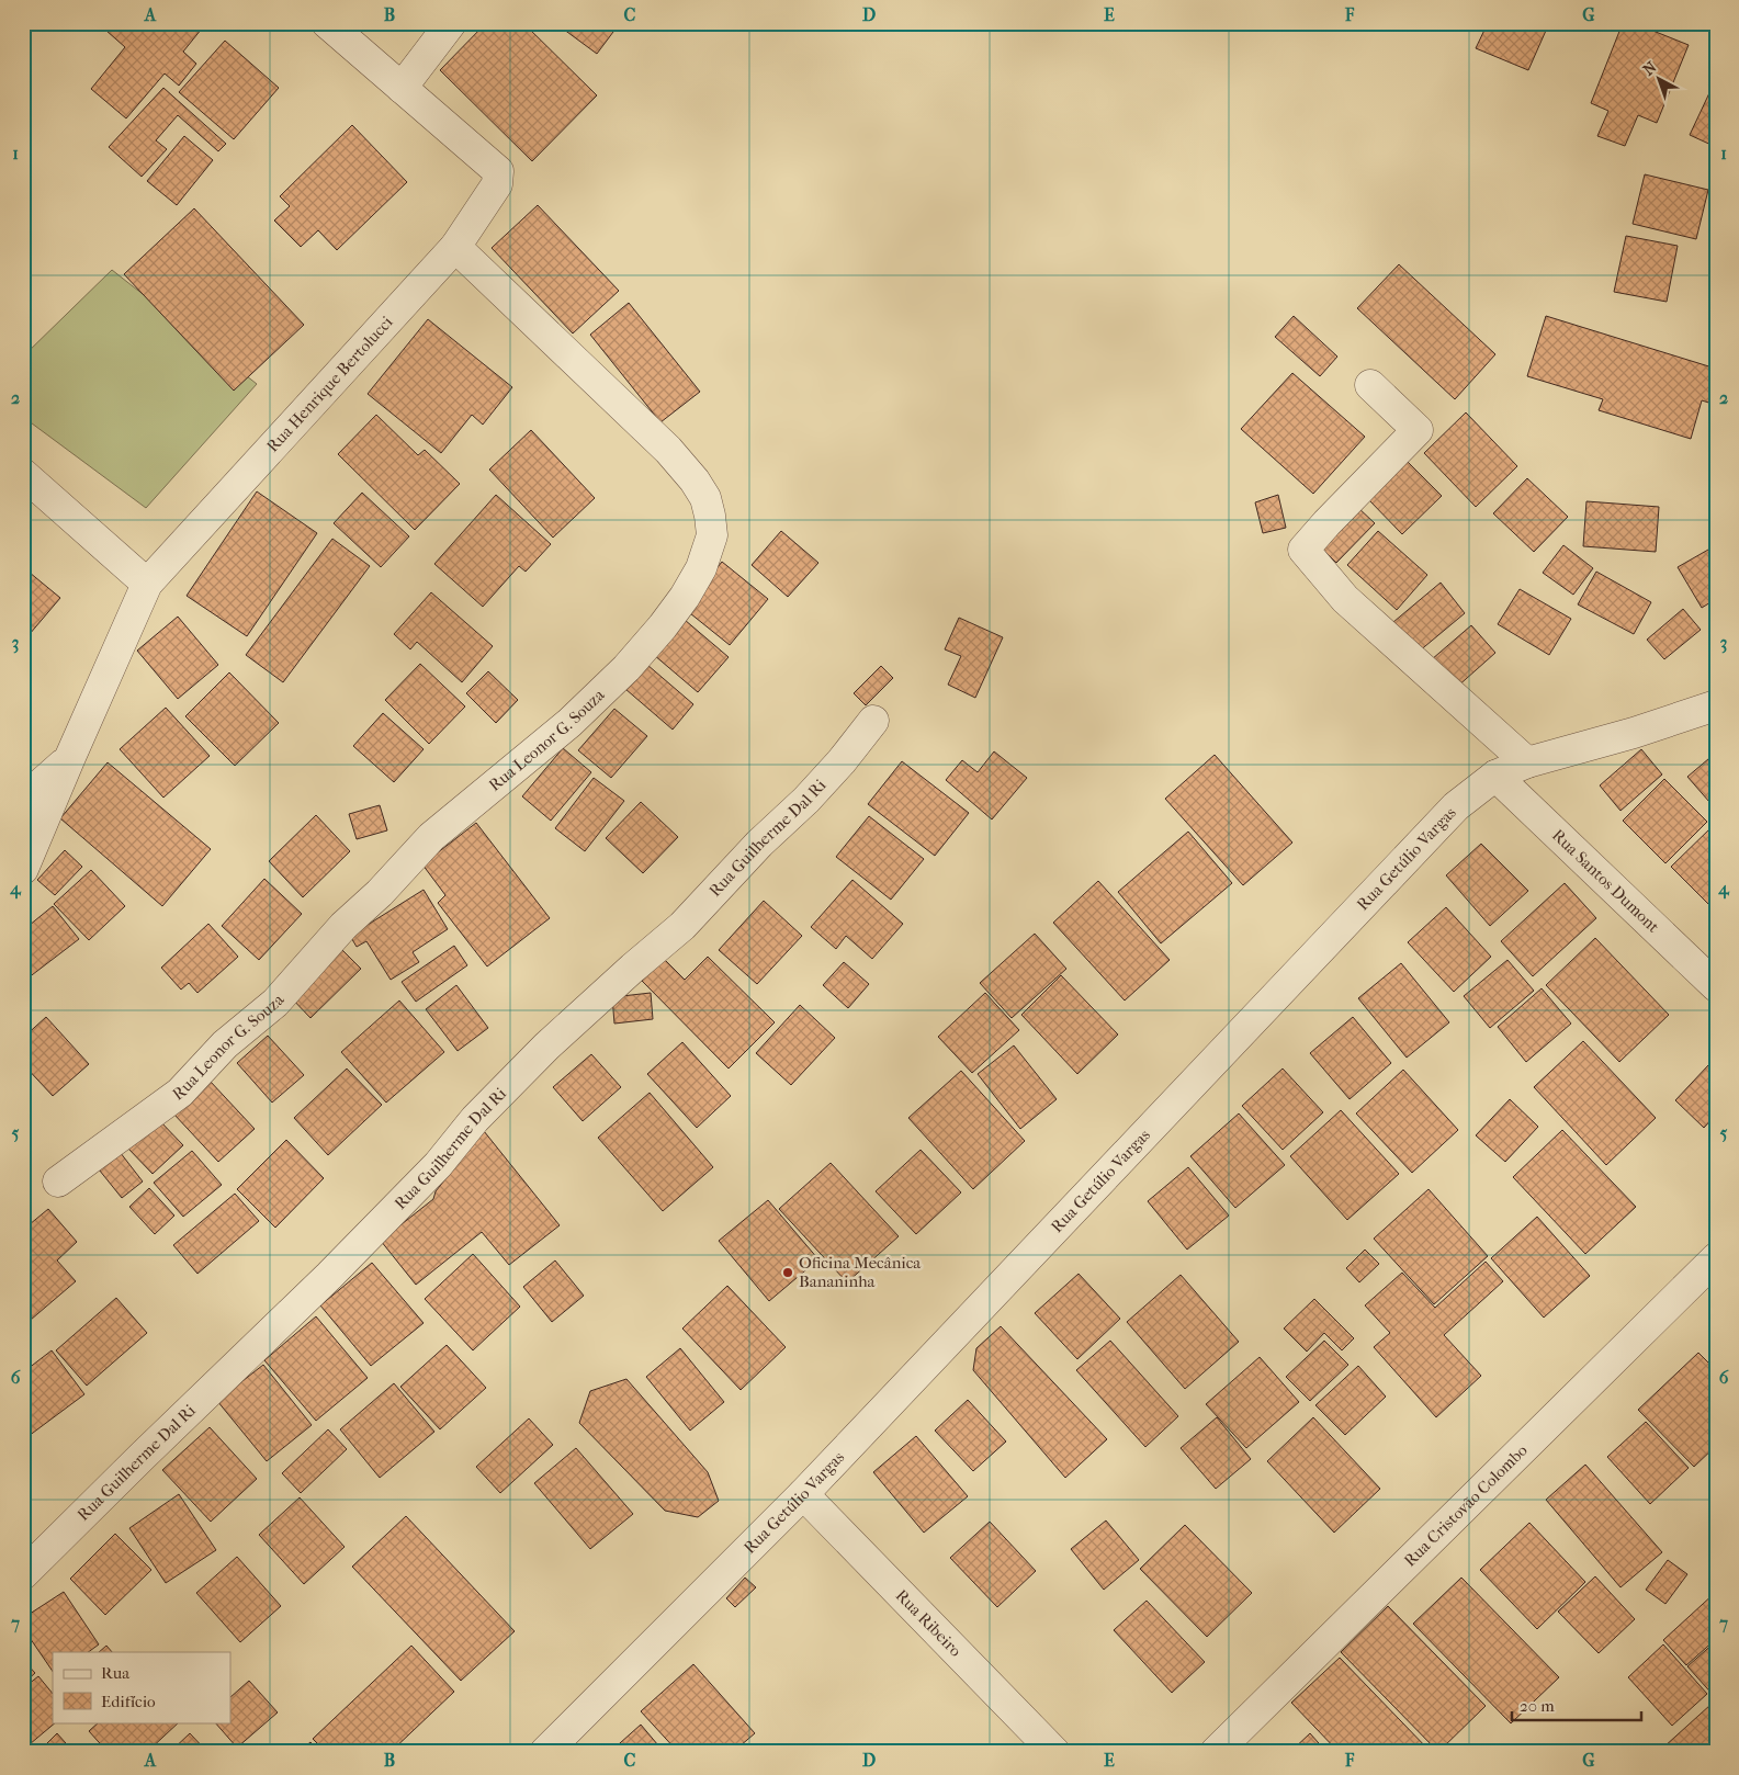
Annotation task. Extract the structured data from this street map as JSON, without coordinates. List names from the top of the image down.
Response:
{
  "streets": {
    "street": [
      "Rua Henrique Bertolucci",
      "Rua Leonor G. Souza",
      "Rua Guilherme Dal Ri",
      "Rua Getúlio Vargas",
      "Rua Santos Dumont",
      "Rua Cristovão Colombo",
      "Rua Ribeiro"
    ]
  },
  "crossings": [
    ["Rua Henrique Bertolucci", "Rua Leonor G. Souza"],
    ["Rua Getúlio Vargas", "Rua Santos Dumont"],
    ["Rua Getúlio Vargas", "Rua Ribeiro"]
  ],
  "places": ["Oficina Mecânica Bananinha"],
  "legend": ["Rua", "Edifício"],
  "scale_bar": "20 m",
  "north": "top left",
  "grid": {
    "columns": [
      "A",
      "B",
      "C",
      "D",
      "E",
      "F",
      "G"
    ],
    "rows": [
      "1",
      "2",
      "3",
      "4",
      "5",
      "6",
      "7"
    ]
  }
}
